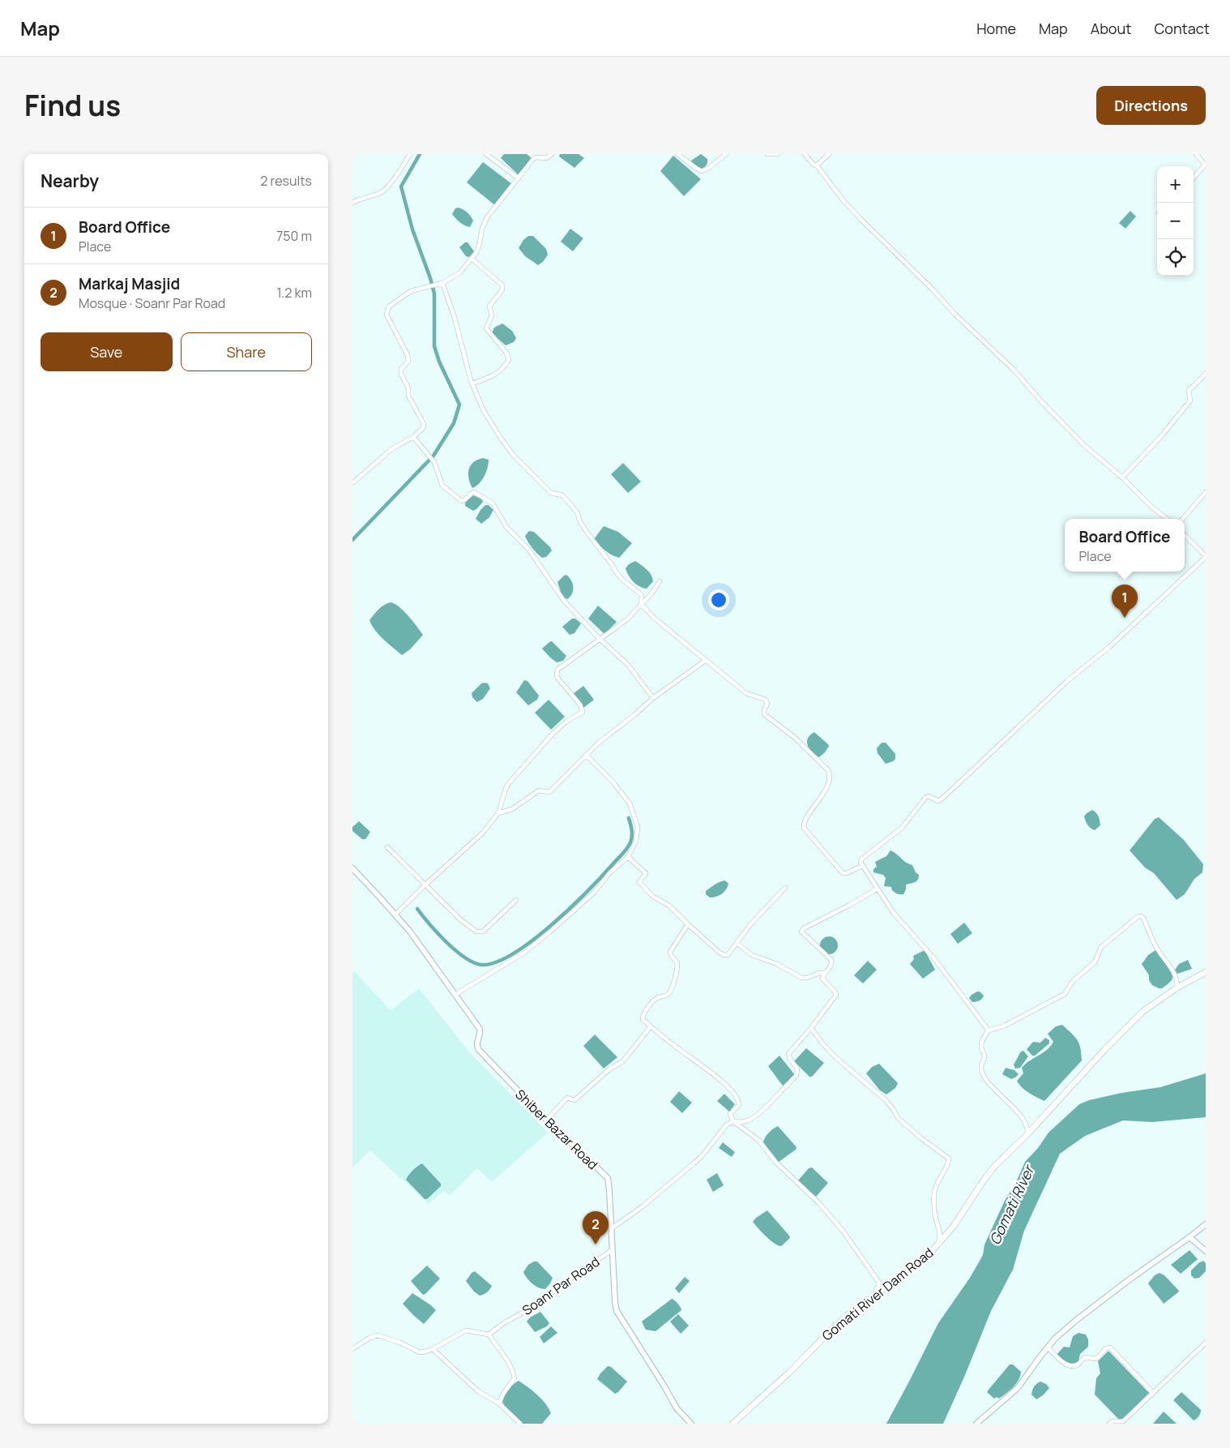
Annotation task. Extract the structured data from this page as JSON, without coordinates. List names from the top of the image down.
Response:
{
  "streets": {
    "main road": ["Gomati River Dam Road"],
    "street": ["Shiber Bazar Road", "Soanr Par Road"]
  },
  "crossings": [
    ["Shiber Bazar Road", "Soanr Par Road"]
  ],
  "water": ["Gomati River"],
  "page": {
    "header": "Map",
    "nav": [
      "Home",
      "Map",
      "About",
      "Contact"
    ],
    "title": "Find us",
    "buttons": [
      "Directions",
      ["Save", "Share"]
    ],
    "heading": ["Nearby", "2 results"],
    "map_buttons": ["+", "−"],
    "list": [
      {
        "mark": "1",
        "name": "Board Office",
        "note": "Place",
        "value": "750 m"
      },
      {
        "mark": "2",
        "name": "Markaj Masjid",
        "note": "Mosque · Soanr Par Road",
        "value": "1.2 km"
      }
    ],
    "popup": ["Board Office", "Place"],
    "pins": ["1", "2"]
  }
}
